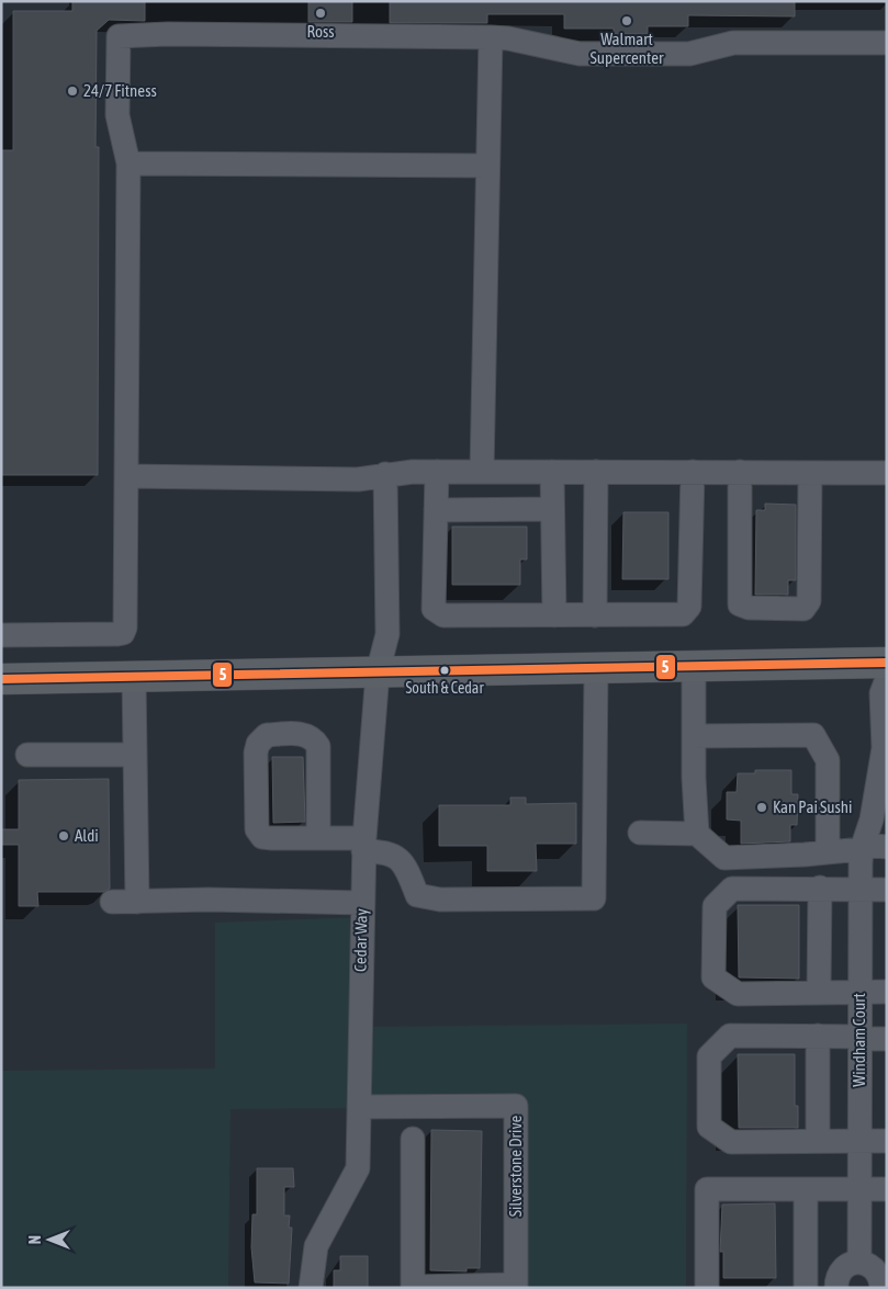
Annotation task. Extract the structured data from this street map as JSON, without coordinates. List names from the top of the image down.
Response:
{
  "streets": {
    "street": ["Cedar Way", "Windham Court", "Silverstone Drive"]
  },
  "crossings": [
    ["Cedar Way", "Silverstone Drive"]
  ],
  "places": [
    "Ross",
    "Walmart Supercenter",
    "24/7 Fitness",
    "South & Cedar",
    "Kan Pai Sushi",
    "Aldi"
  ],
  "lines": ["transit line 5"],
  "north": "left"
}
